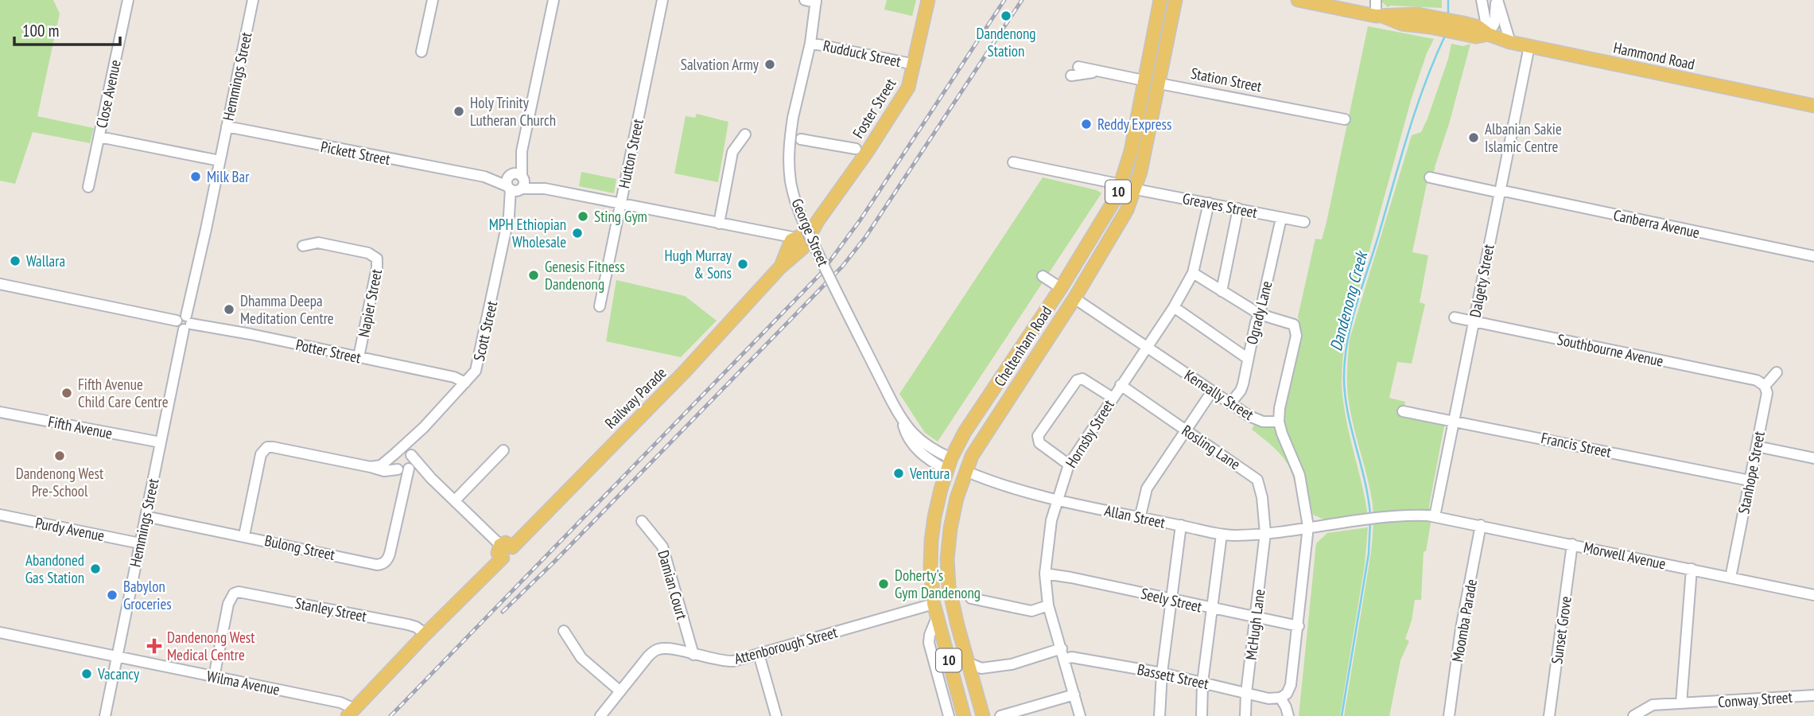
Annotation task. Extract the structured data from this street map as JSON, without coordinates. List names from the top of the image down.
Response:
{
  "streets": {
    "main road": [
      "Hammond Road",
      "Station Street",
      "Foster Street",
      "10",
      "Cheltenham Road",
      "Railway Parade"
    ],
    "street": [
      "Rudduck Street",
      "Hemmings Street",
      "Close Avenue",
      "Pickett Street",
      "Hutton Street",
      "Greaves Street",
      "Canberra Avenue",
      "George Street",
      "Dalgety Street",
      "Napier Street",
      "Ogrady Lane",
      "Scott Street",
      "Southbourne Avenue",
      "Potter Street",
      "Keneally Street",
      "Fifth Avenue",
      "Hornsby Street",
      "Francis Street",
      "Rosling Lane",
      "Stanhope Street",
      "Allan Street",
      "Purdy Avenue",
      "Bulong Street",
      "Morwell Avenue",
      "Damian Court",
      "Seely Street",
      "Stanley Street",
      "Moomba Parade",
      "McHugh Lane",
      "Sunset Grove",
      "Attenborough Street",
      "Bassett Street",
      "Wilma Avenue",
      "Conway Street"
    ]
  },
  "crossings": [
    ["Rudduck Street", "Foster Street"],
    ["Rudduck Street", "George Street"],
    ["Hammond Road", "Dalgety Street"],
    ["Hemmings Street", "Pickett Street"],
    ["Hemmings Street", "Potter Street"],
    ["Hemmings Street", "Fifth Avenue"],
    ["Hemmings Street", "Purdy Avenue"],
    ["Hemmings Street", "Bulong Street"],
    ["Hemmings Street", "Wilma Avenue"],
    ["Station Street", "Cheltenham Road"],
    ["Foster Street", "Pickett Street"],
    ["Foster Street", "Railway Parade"],
    ["Pickett Street", "Hutton Street"],
    ["Pickett Street", "Scott Street"],
    ["Pickett Street", "Railway Parade"],
    ["Greaves Street", "Ogrady Lane"],
    ["Greaves Street", "Cheltenham Road"],
    ["Greaves Street", "Hornsby Street"],
    ["Canberra Avenue", "Dalgety Street"],
    ["George Street", "Cheltenham Road"],
    ["Dalgety Street", "Southbourne Avenue"],
    ["Dalgety Street", "Francis Street"],
    ["Dalgety Street", "Morwell Avenue"],
    ["Napier Street", "Potter Street"],
    ["Ogrady Lane", "Keneally Street"],
    ["Scott Street", "Potter Street"],
    ["Scott Street", "Bulong Street"],
    ["Cheltenham Road", "Keneally Street"],
    ["Cheltenham Road", "Allan Street"],
    ["Cheltenham Road", "Attenborough Street"],
    ["Cheltenham Road", "Bassett Street"],
    ["Southbourne Avenue", "Stanhope Street"],
    ["Keneally Street", "Hornsby Street"],
    ["Railway Parade", "Stanley Street"],
    ["Railway Parade", "Wilma Avenue"],
    ["Hornsby Street", "Rosling Lane"],
    ["Hornsby Street", "Allan Street"],
    ["Hornsby Street", "Seely Street"],
    ["Hornsby Street", "Bassett Street"],
    ["Francis Street", "Stanhope Street"],
    ["Rosling Lane", "Allan Street"],
    ["Rosling Lane", "McHugh Lane"],
    ["Stanhope Street", "Morwell Avenue"],
    ["Allan Street", "Morwell Avenue"],
    ["Allan Street", "McHugh Lane"],
    ["Morwell Avenue", "Moomba Parade"],
    ["Morwell Avenue", "Sunset Grove"],
    ["Damian Court", "Attenborough Street"],
    ["Seely Street", "McHugh Lane"],
    ["Stanley Street", "Wilma Avenue"],
    ["McHugh Lane", "Bassett Street"]
  ],
  "water": ["Dandenong Creek"],
  "places": {
    "other": [
      "Dandenong Station",
      "Salvation Army",
      "Holy Trinity Lutheran Church",
      "Reddy Express",
      "Albanian Sakie Islamic Centre",
      "Milk Bar",
      "Sting Gym",
      "MPH Ethiopian Wholesale",
      "Wallara",
      "Hugh Murray & Sons",
      "Genesis Fitness Dandenong",
      "Dhamma Deepa Meditation Centre",
      "Fifth Avenue Child Care Centre",
      "Dandenong West Pre-School",
      "Ventura",
      "Abandoned Gas Station",
      "Doherty's Gym Dandenong",
      "Babylon Groceries",
      "Vacancy"
    ],
    "health": ["Dandenong West Medical Centre"]
  },
  "scale_bar": "100 m"
}
